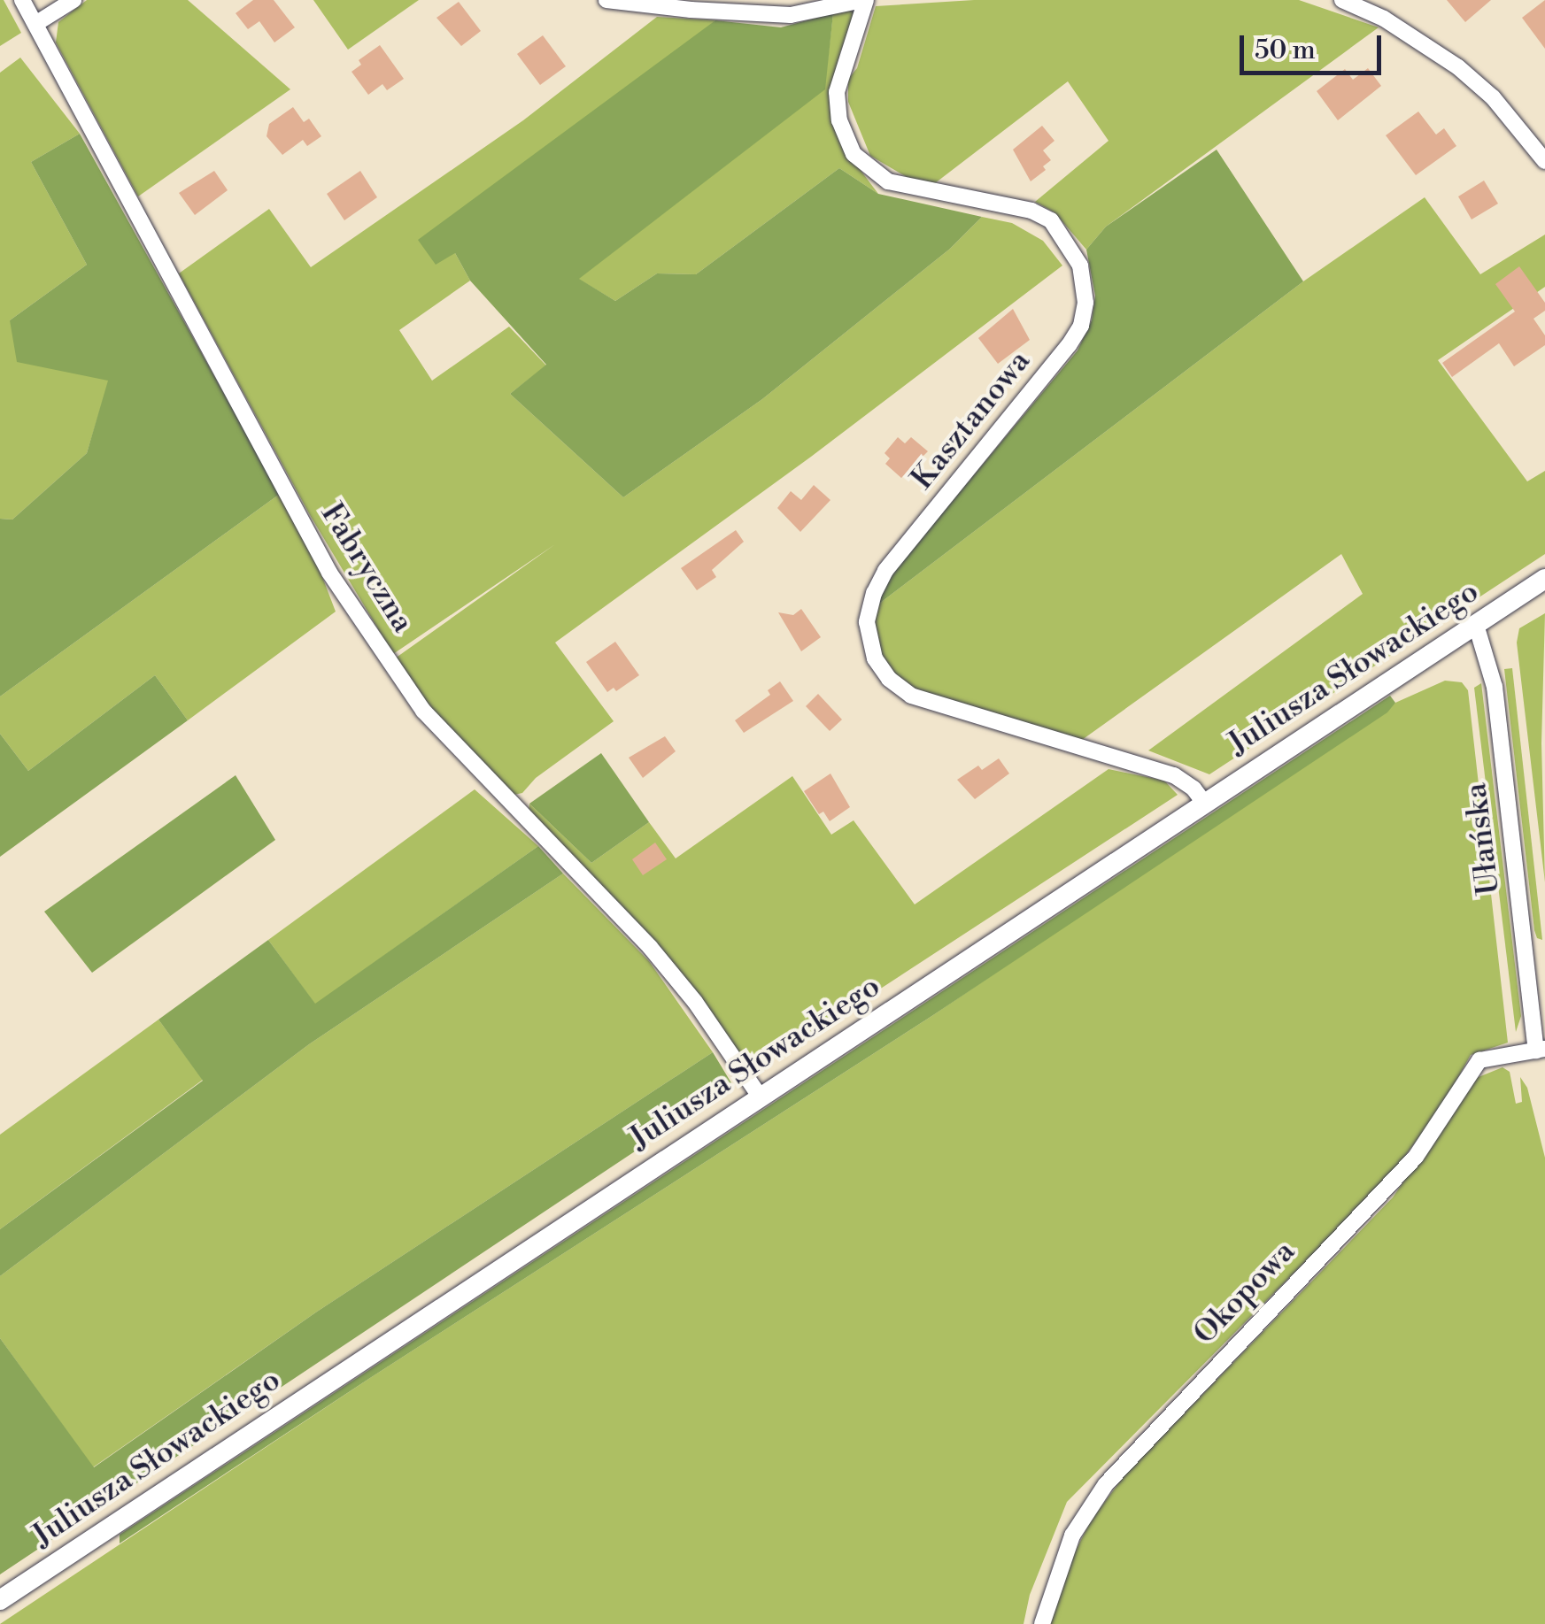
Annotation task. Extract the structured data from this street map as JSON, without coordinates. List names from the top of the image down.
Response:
{
  "streets": {
    "street": [
      "Kasztanowa",
      "Fabryczna",
      "Juliusza Słowackiego",
      "Ułańska",
      "Okopowa"
    ]
  },
  "crossings": [
    ["Kasztanowa", "Juliusza Słowackiego"],
    ["Fabryczna", "Juliusza Słowackiego"],
    ["Juliusza Słowackiego", "Ułańska"],
    ["Ułańska", "Okopowa"]
  ],
  "scale_bar": "50 m"
}
